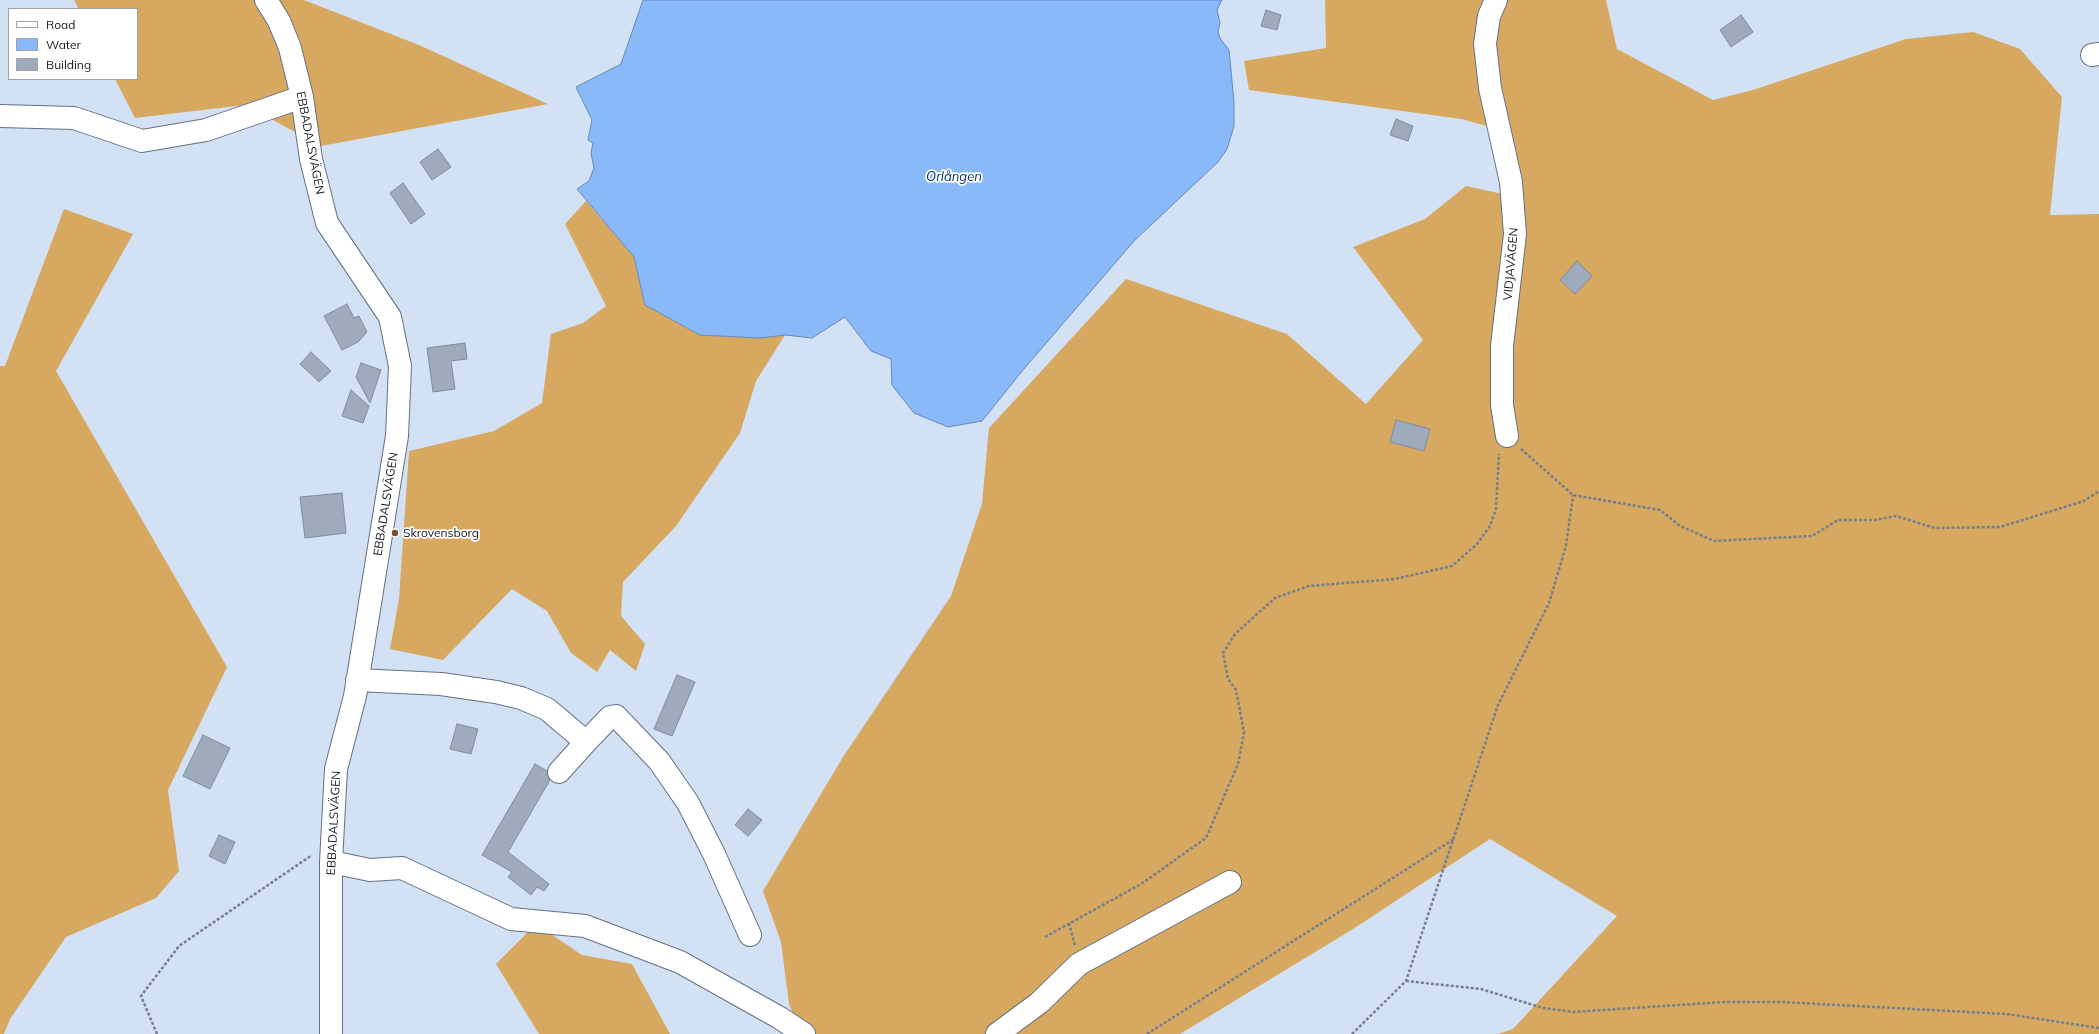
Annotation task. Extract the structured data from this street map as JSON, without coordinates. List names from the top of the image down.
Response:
{
  "streets": {
    "street": ["EBBADALSVÄGEN", "VIDJAVÄGEN"]
  },
  "water": ["Orlången"],
  "places": ["Skrovensborg"],
  "legend": ["Road", "Water", "Building"]
}
